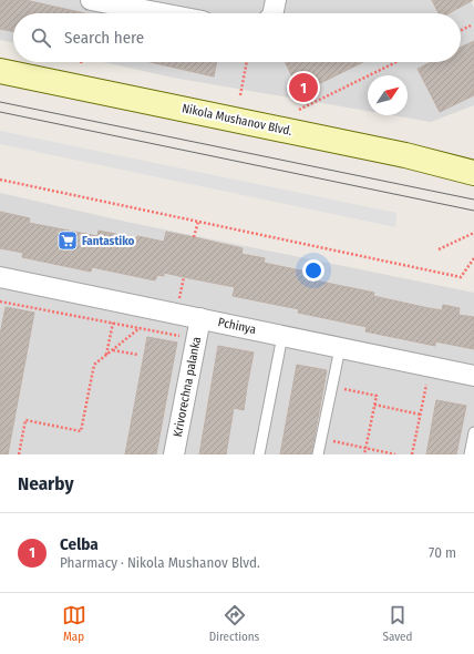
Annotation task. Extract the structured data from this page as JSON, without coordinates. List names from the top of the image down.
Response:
{
  "streets": {
    "main road": ["Nikola Mushanov Blvd."],
    "street": ["Pchinya", "Krivorechna palanka"]
  },
  "crossings": [
    ["Pchinya", "Krivorechna palanka"]
  ],
  "places": {
    "supermarket": ["Fantastiko"]
  },
  "north": "top right",
  "page": {
    "search": "Search here",
    "pins": "1",
    "heading": "Nearby",
    "list": [
      {
        "mark": "1",
        "name": "Celba",
        "note": "Pharmacy · Nikola Mushanov Blvd.",
        "value": "70 m"
      }
    ],
    "nav": ["Map", "Directions", "Saved"]
  }
}
